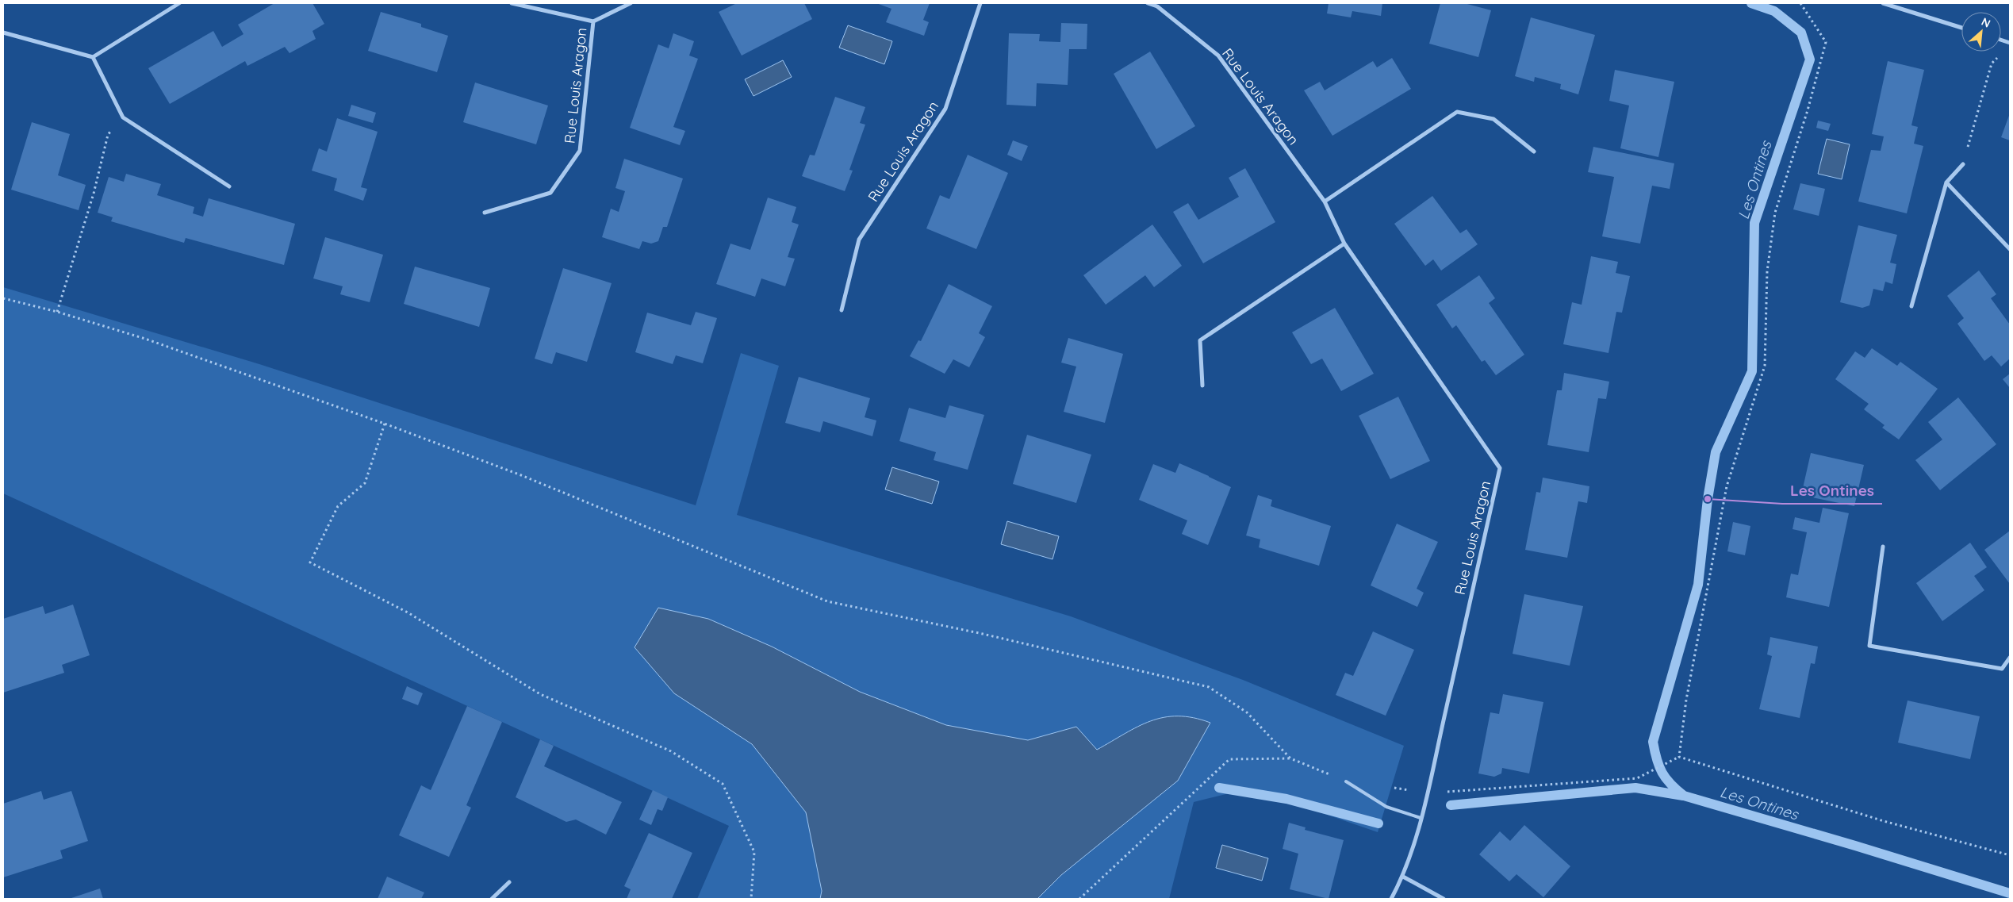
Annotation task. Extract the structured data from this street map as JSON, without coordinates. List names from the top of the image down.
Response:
{
  "streets": {
    "street": ["Rue Louis Aragon"]
  },
  "water": ["Les Ontines"],
  "places": ["Les Ontines"],
  "north": "top right"
}
